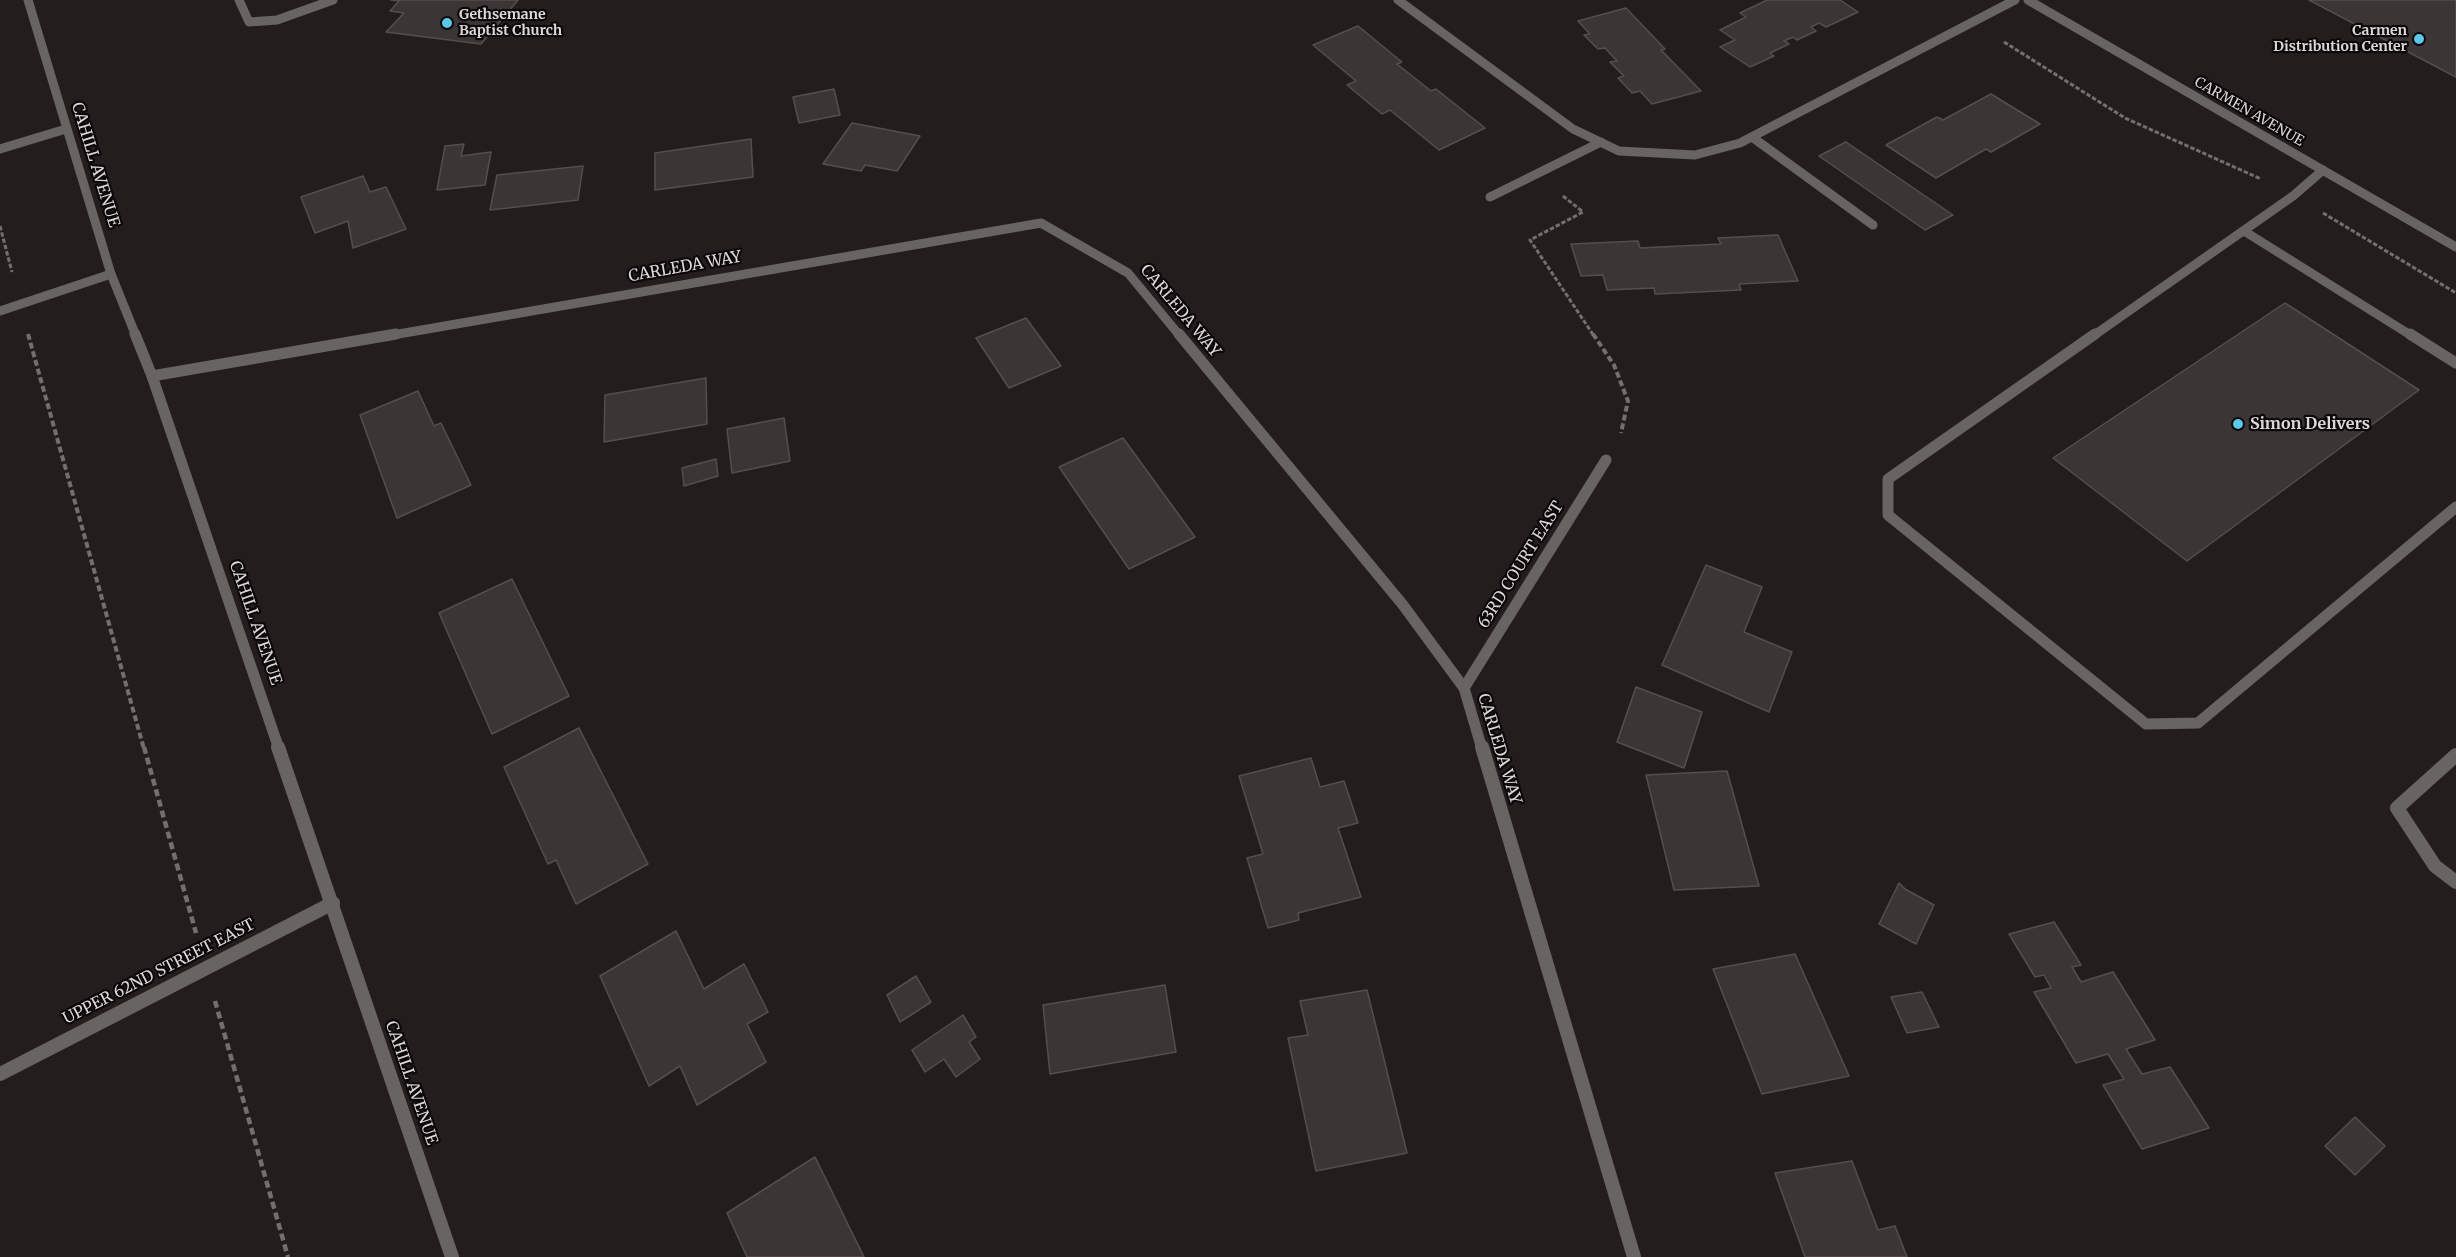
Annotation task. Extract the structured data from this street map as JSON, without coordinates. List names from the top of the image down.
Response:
{
  "streets": {
    "street": [
      "CARMEN AVENUE",
      "CAHILL AVENUE",
      "CARLEDA WAY",
      "63RD COURT EAST",
      "UPPER 62ND STREET EAST"
    ]
  },
  "crossings": [
    ["CAHILL AVENUE", "CARLEDA WAY"],
    ["CAHILL AVENUE", "UPPER 62ND STREET EAST"],
    ["CARLEDA WAY", "63RD COURT EAST"]
  ],
  "places": ["Gethsemane Baptist Church", "Carmen Distribution Center", "Simon Delivers"]
}
